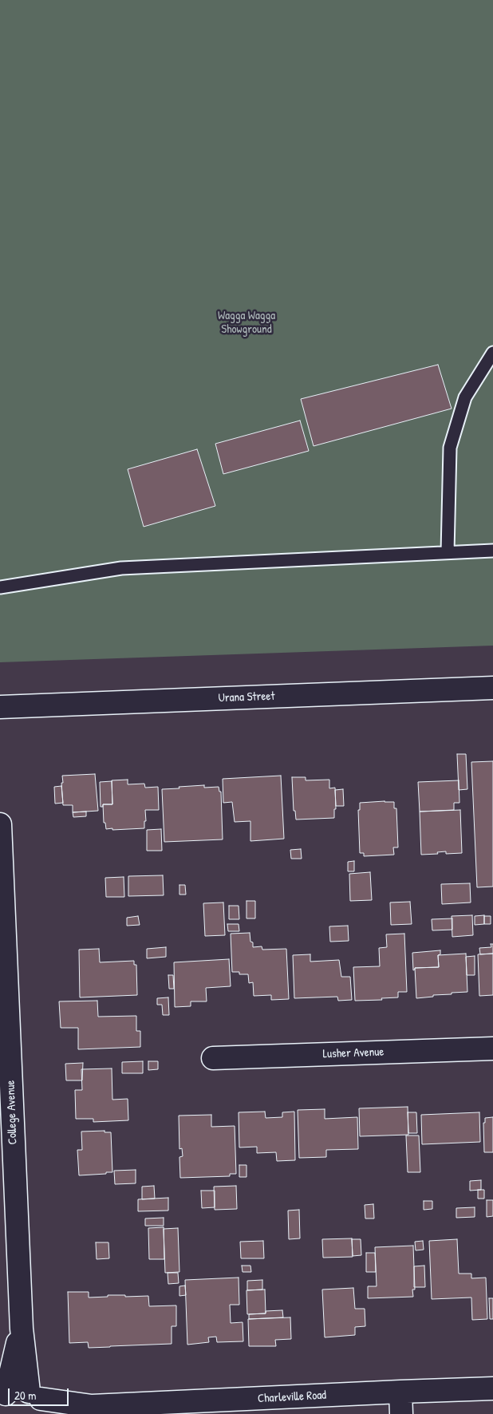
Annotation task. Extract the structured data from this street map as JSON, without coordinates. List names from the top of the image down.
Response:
{
  "streets": {
    "street": [
      "Urana Street",
      "Lusher Avenue",
      "College Avenue",
      "Charleville Road"
    ]
  },
  "crossings": [
    ["College Avenue", "Charleville Road"]
  ],
  "parks": ["Wagga Wagga Showground"],
  "scale_bar": "20 m"
}
